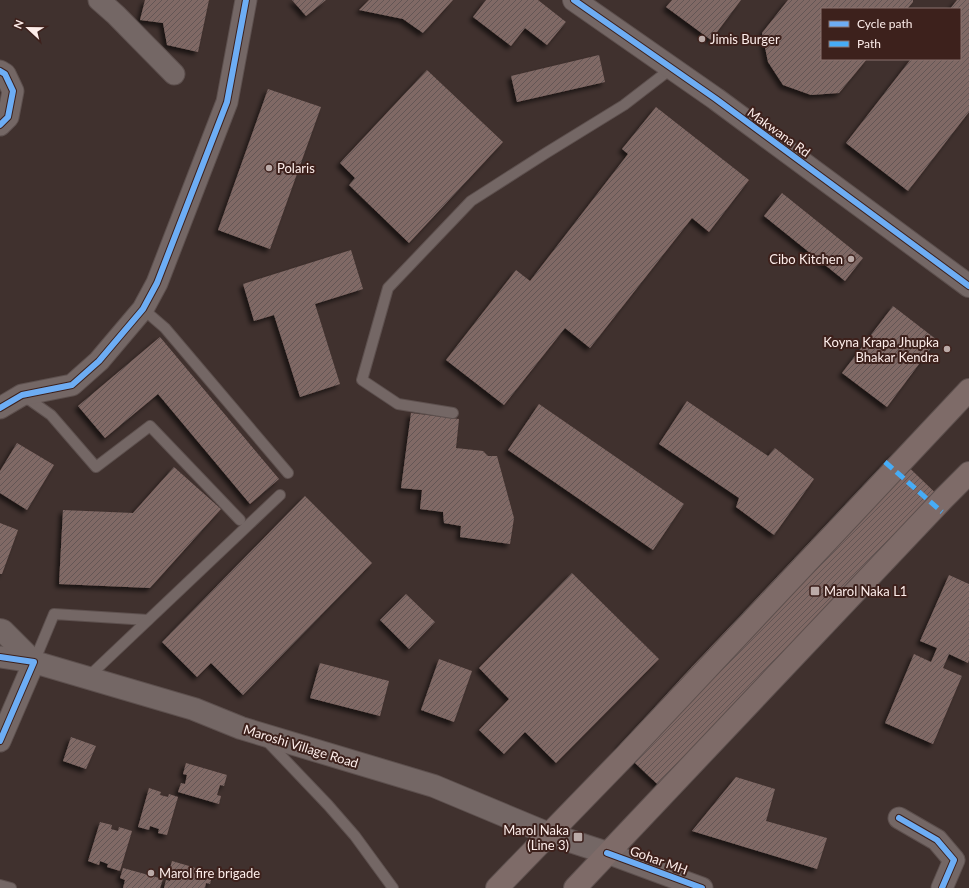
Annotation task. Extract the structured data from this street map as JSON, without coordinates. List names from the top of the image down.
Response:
{
  "streets": {
    "main road": ["Makwana Rd", "Maroshi Village Road"],
    "street": ["Gohar MH"]
  },
  "crossings": [
    ["Maroshi Village Road", "Gohar MH"]
  ],
  "places": {
    "other": [
      "Jimis Burger",
      "Polaris",
      "Cibo Kitchen",
      "Koyna Krapa Jhupka Bhakar Kendra",
      "Marol fire brigade"
    ],
    "transit": ["Marol Naka L1", "Marol Naka (Line 3)"]
  },
  "legend": ["Cycle path", "Path"],
  "north": "left"
}
